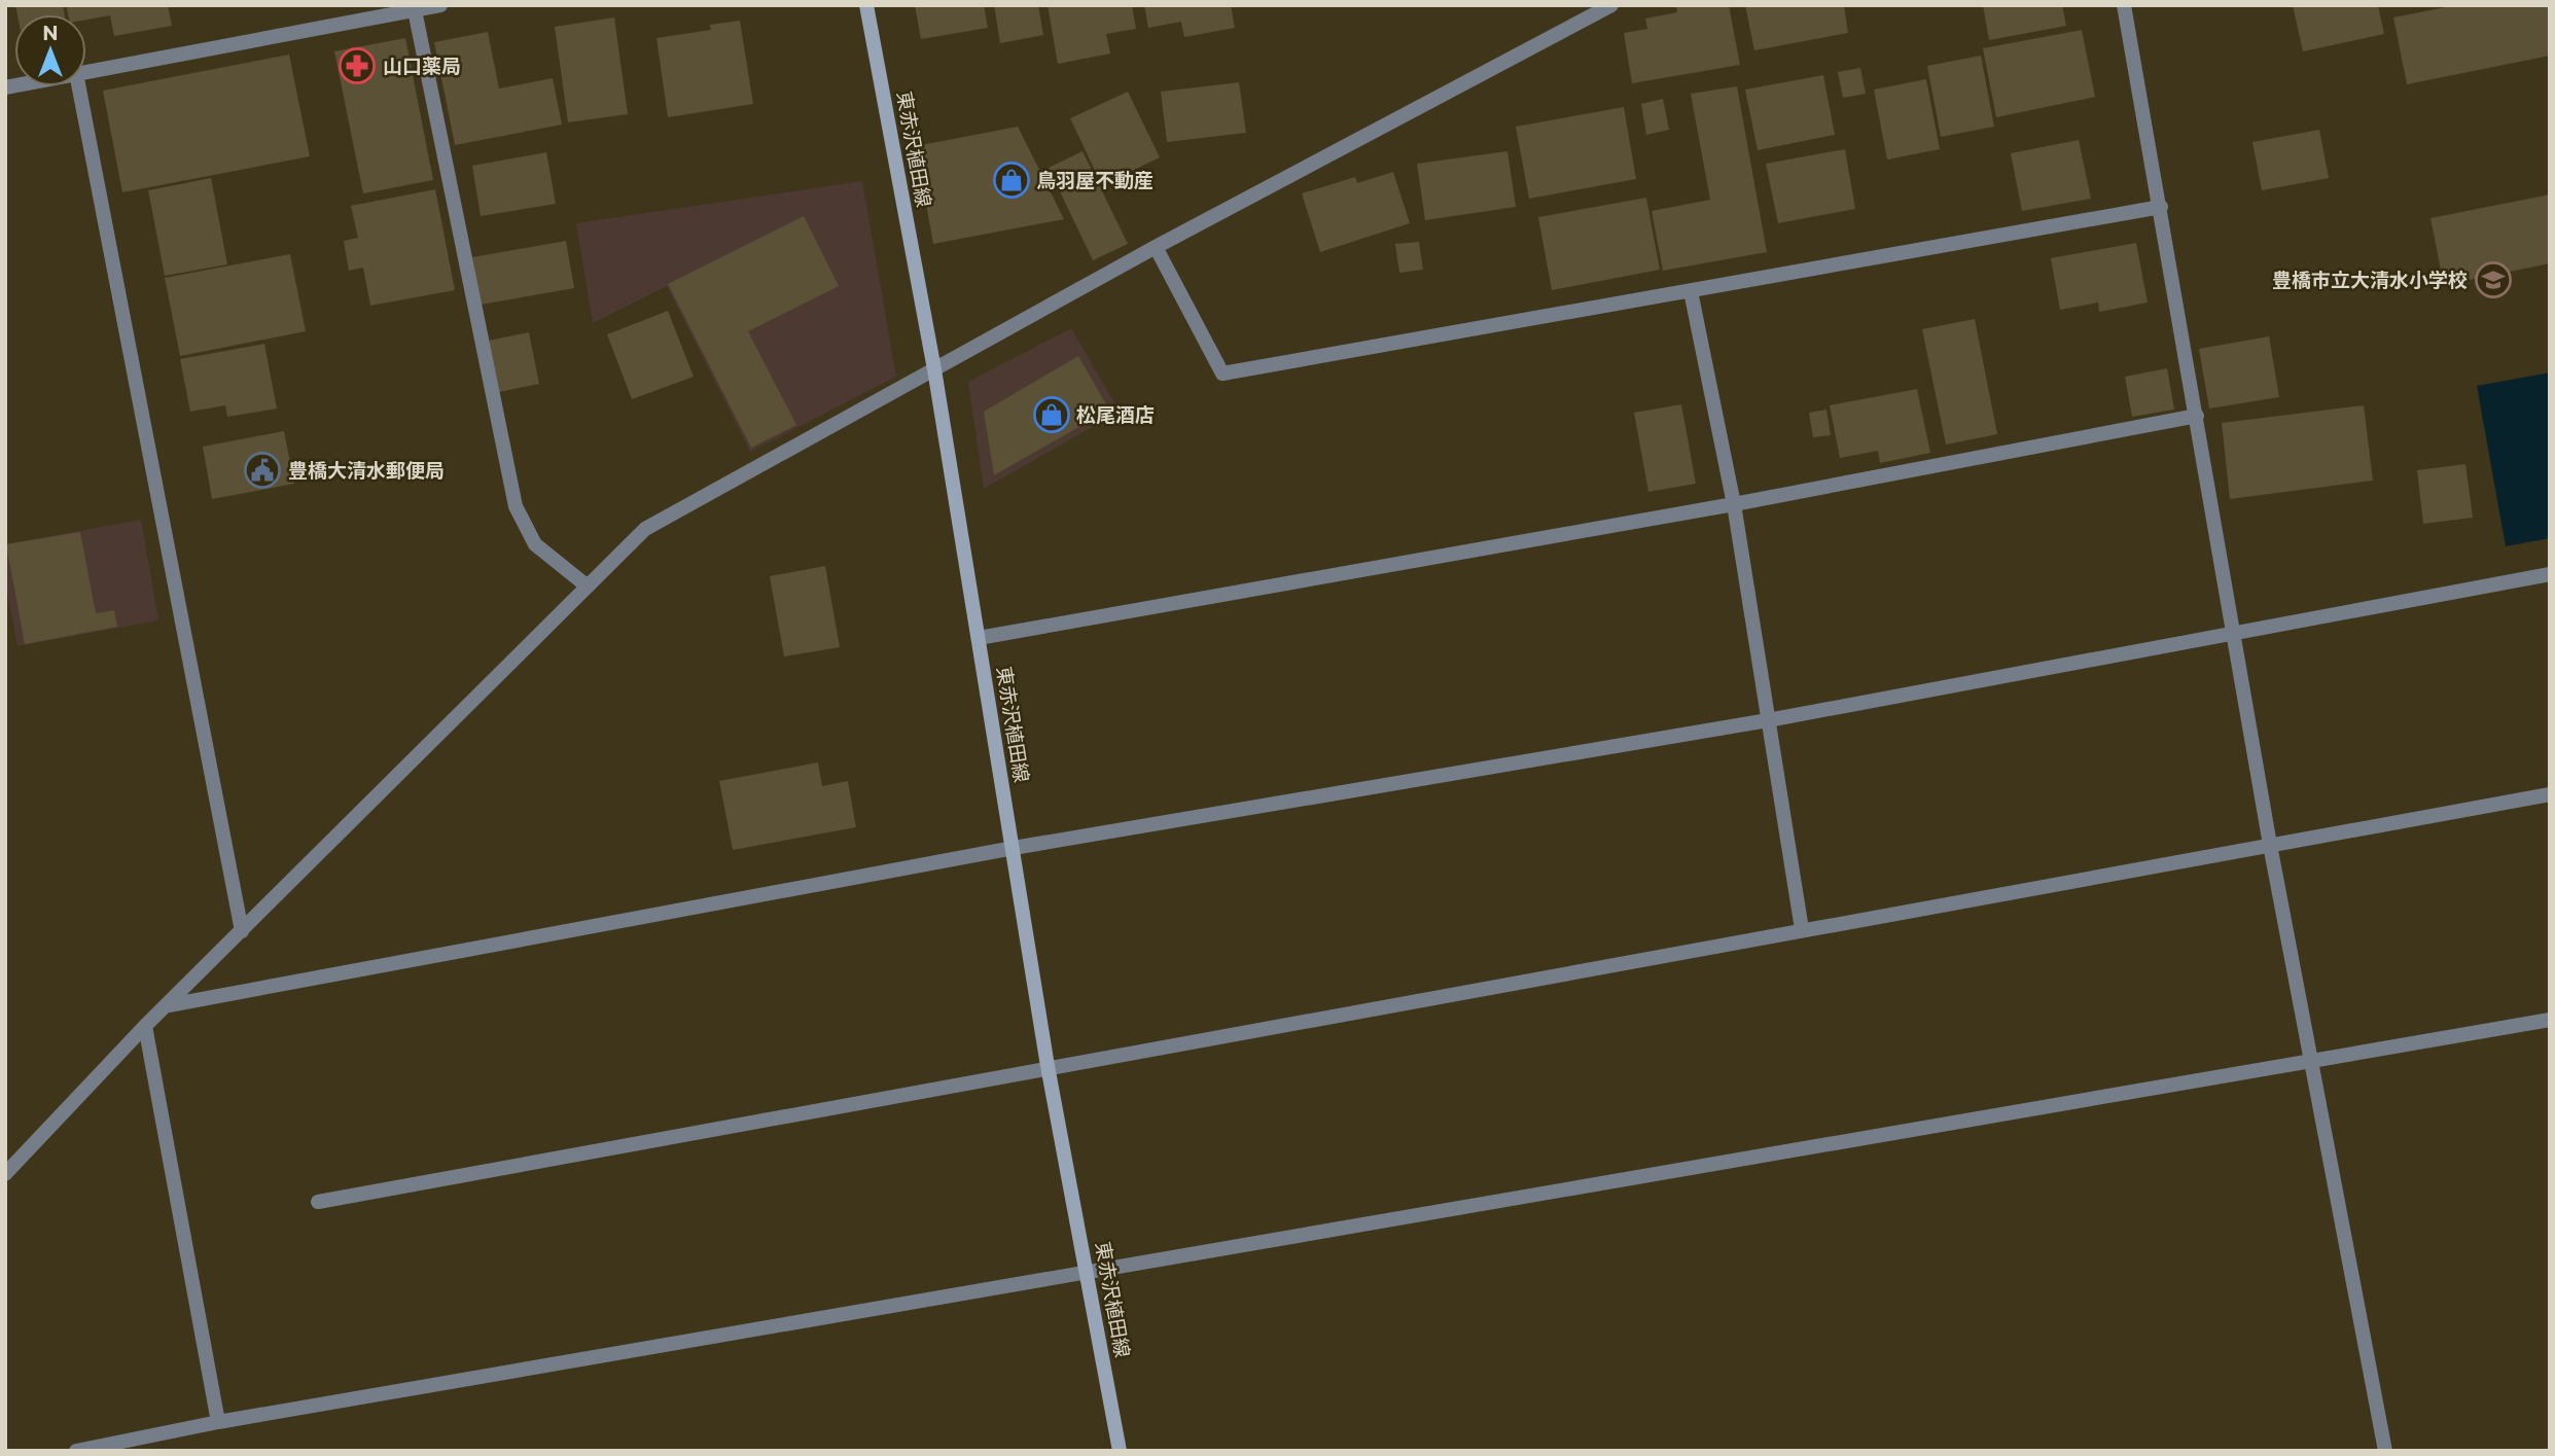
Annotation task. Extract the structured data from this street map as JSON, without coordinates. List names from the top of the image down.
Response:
{
  "streets": {
    "main road": ["東赤沢植田線"]
  },
  "places": {
    "pharmacy": ["山口薬局"],
    "shop": ["鳥羽屋不動産", "松尾酒店"],
    "school or university": ["豊橋市立大清水小学校"],
    "public building": ["豊橋大清水郵便局"]
  },
  "north": "top"
}
